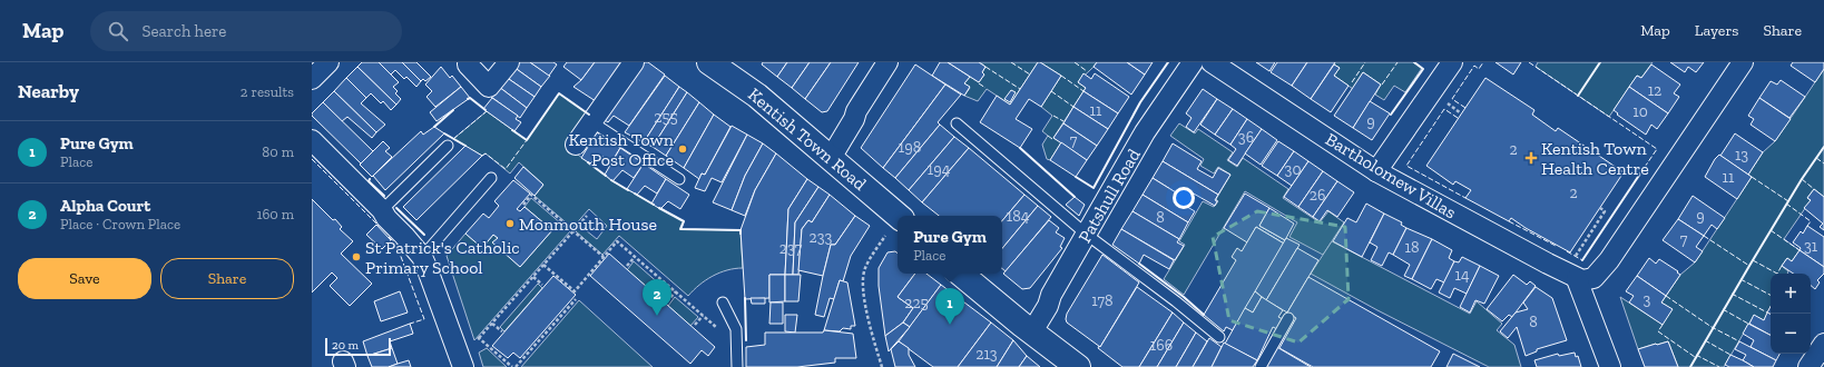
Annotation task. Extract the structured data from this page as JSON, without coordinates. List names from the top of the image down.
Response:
{
  "streets": {
    "main road": ["Kentish Town Road"],
    "street": ["Bartholomew Villas", "Patshull Road"]
  },
  "places": {
    "other": ["Kentish Town Post Office", "Monmouth House", "St Patrick's Catholic Primary School"],
    "health": ["Kentish Town Health Centre"]
  },
  "house_numbers": [
    "12",
    "11",
    "10",
    "255",
    "9",
    "36",
    "7",
    "198",
    "2",
    "13",
    "194",
    "30",
    "11",
    "2",
    "26",
    "184",
    "9",
    "8",
    "233",
    "7",
    "31",
    "18",
    "237",
    "14",
    "3",
    "178",
    "225",
    "8",
    "166",
    "213"
  ],
  "scale_bar": "20 m",
  "page": {
    "header": "Map",
    "search": "Search here",
    "nav": ["Map", "Layers", "Share"],
    "heading": ["Nearby", "2 results"],
    "list": [
      {
        "mark": "1",
        "name": "Pure Gym",
        "note": "Place",
        "value": "80 m"
      },
      {
        "mark": "2",
        "name": "Alpha Court",
        "note": "Place · Crown Place",
        "value": "160 m"
      }
    ],
    "popup": ["Pure Gym", "Place"],
    "buttons": ["Save", "Share"],
    "map_buttons": ["+", "−"],
    "pins": ["2", "1"],
    "scale": "20 m"
  }
}
